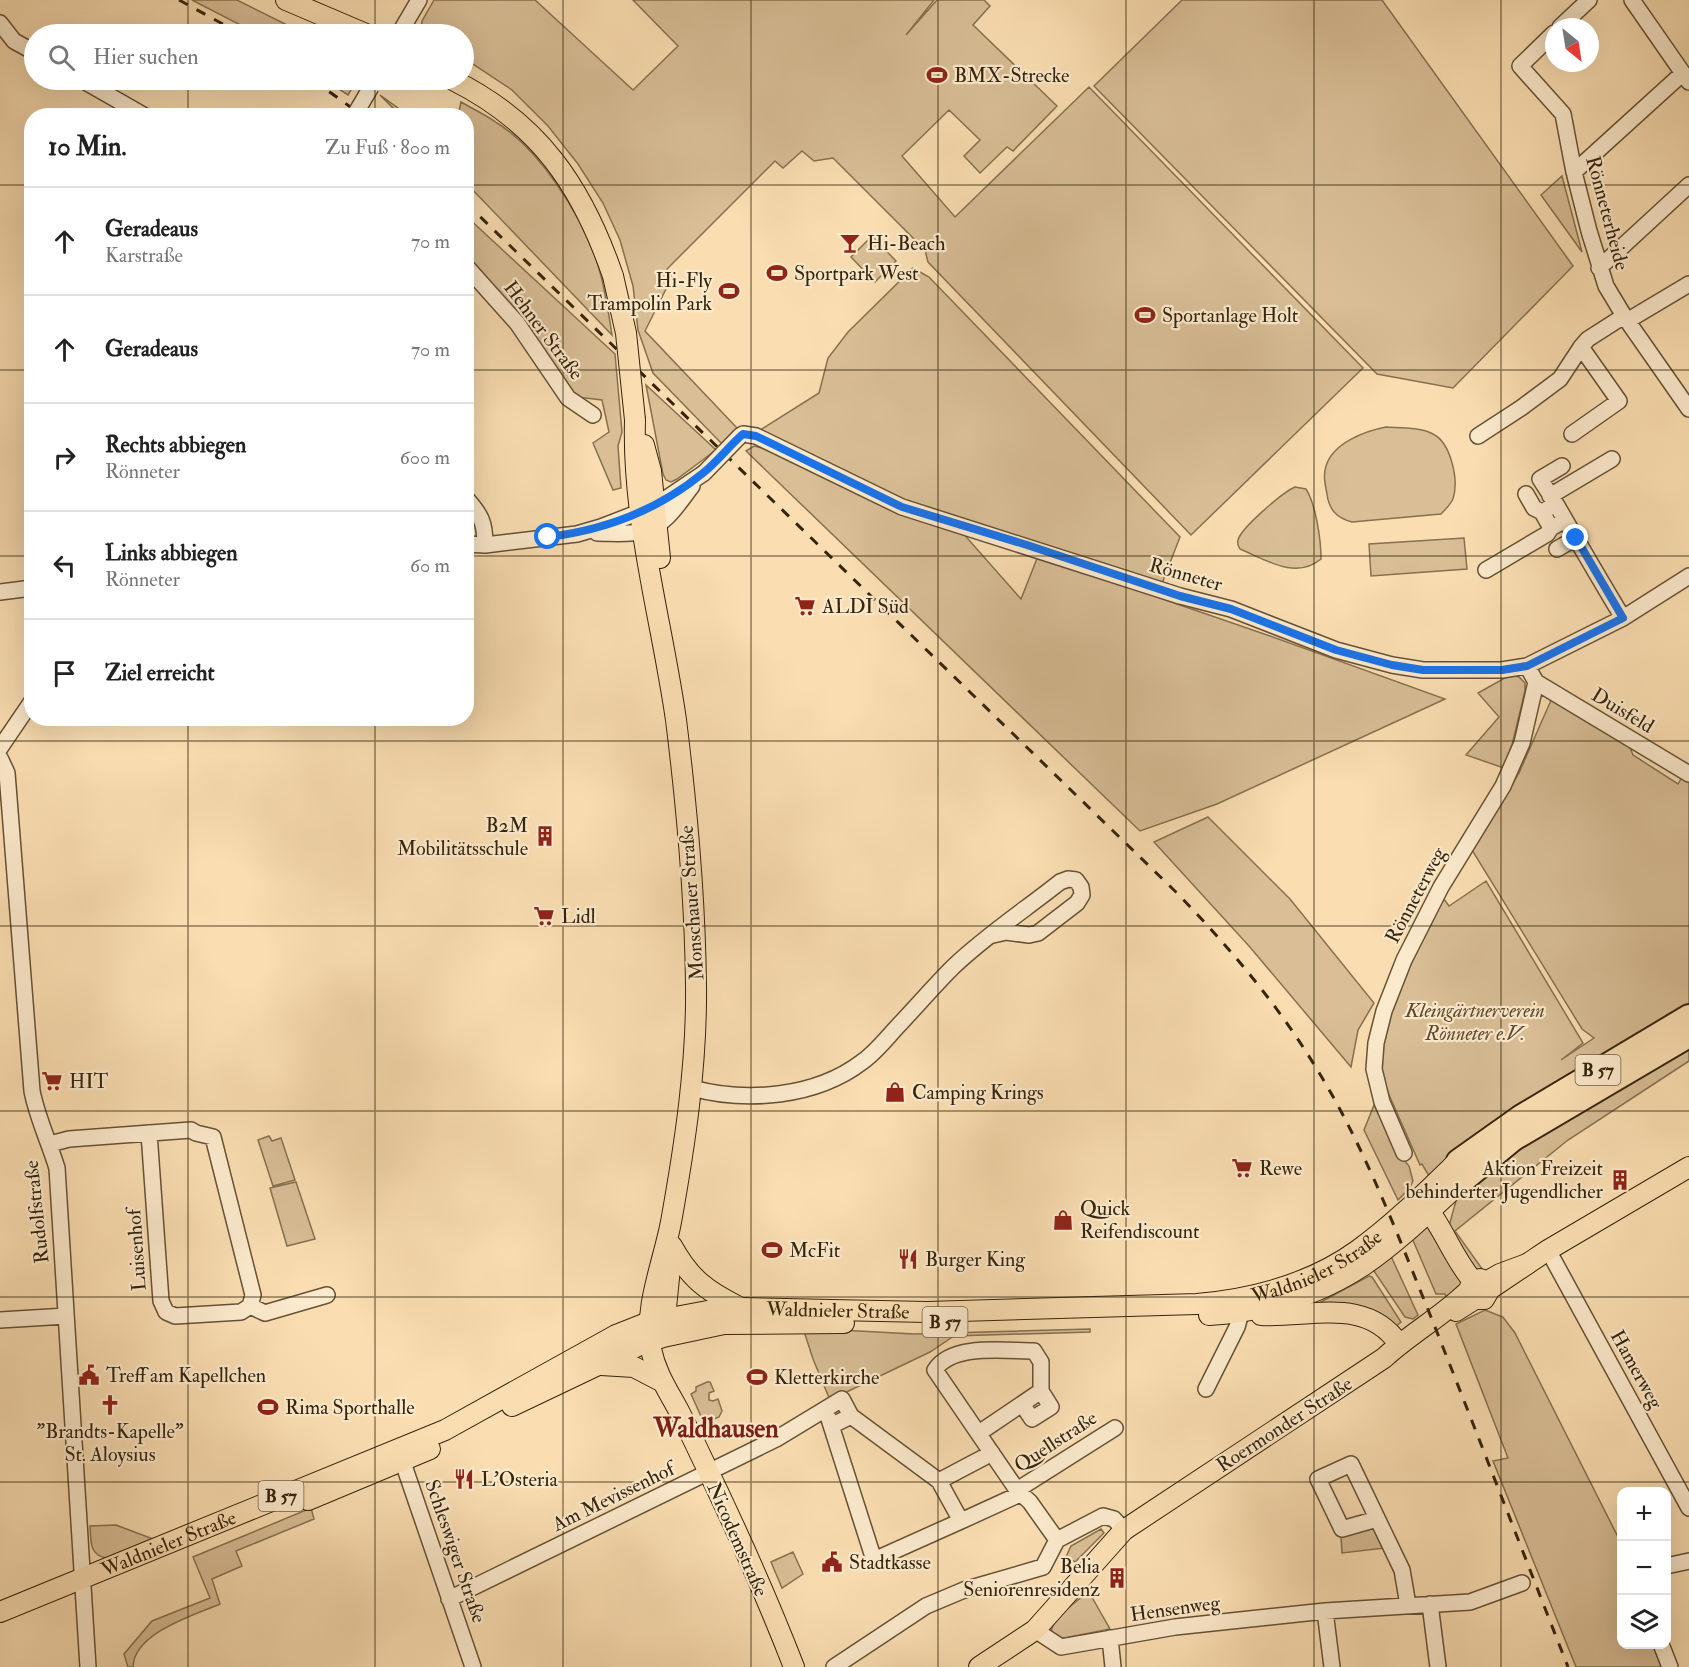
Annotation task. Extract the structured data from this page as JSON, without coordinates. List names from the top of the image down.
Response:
{
  "streets": {
    "highway": ["B 57", "Waldnieler Straße"],
    "main road": ["Monschauer Straße", "Roermonder Straße", "Nicodemstraße"],
    "street": [
      "Rönneterheide",
      "Hehner Straße",
      "Rönneter",
      "Duisfeld",
      "Rönneterweg",
      "Rudolfstraße",
      "Luisenhof",
      "Hamerweg",
      "Quellstraße",
      "Am Mevissenhof",
      "Schleswiger Straße",
      "Hensenweg"
    ]
  },
  "crossings": [
    ["Rönneter", "Monschauer Straße"],
    ["Duisfeld", "Rönneterweg"],
    ["Monschauer Straße", "Waldnieler Straße"],
    ["Monschauer Straße", "Nicodemstraße"],
    ["Rudolfstraße", "Waldnieler Straße"],
    ["Waldnieler Straße", "Nicodemstraße"],
    ["Waldnieler Straße", "Schleswiger Straße"],
    ["Hamerweg", "Roermonder Straße"],
    ["Roermonder Straße", "Hensenweg"],
    ["Am Mevissenhof", "Nicodemstraße"],
    ["Am Mevissenhof", "Schleswiger Straße"]
  ],
  "districts": ["Waldhausen"],
  "parks": ["Kleingärtnerverein Rönneter e.V."],
  "places": {
    "sports": [
      "BMX-Strecke",
      "Sportpark West",
      "Hi-Fly Trampolin Park",
      "Sportanlage Holt",
      "McFit",
      "Kletterkirche",
      "Rima Sporthalle"
    ],
    "bar": ["Hi-Beach"],
    "supermarket": [
      "ALDI Süd",
      "Lidl",
      "HIT",
      "Rewe"
    ],
    "building": ["B2M Mobilitätsschule", "Aktion Freizeit behinderter Jugendlicher", "Belia Seniorenresidenz"],
    "shop": ["Camping Krings", "Quick Reifendiscount"],
    "restaurant": ["Burger King", "L'Osteria"],
    "public building": ["Treff am Kapellchen", "Stadtkasse"],
    "church": ["\"Brandts-Kapelle\" St. Aloysius"]
  },
  "north": "bottom right",
  "page": {
    "search": "Hier suchen",
    "heading": ["10 Min.", "Zu Fuß · 800 m"],
    "list": [
      ["Geradeaus", "Karstraße", "70 m"],
      ["Geradeaus", "70 m"],
      ["Rechts abbiegen", "Rönneter", "600 m"],
      ["Links abbiegen", "Rönneter", "60 m"],
      "Ziel erreicht"
    ],
    "map_buttons": ["+", "−"]
  }
}
